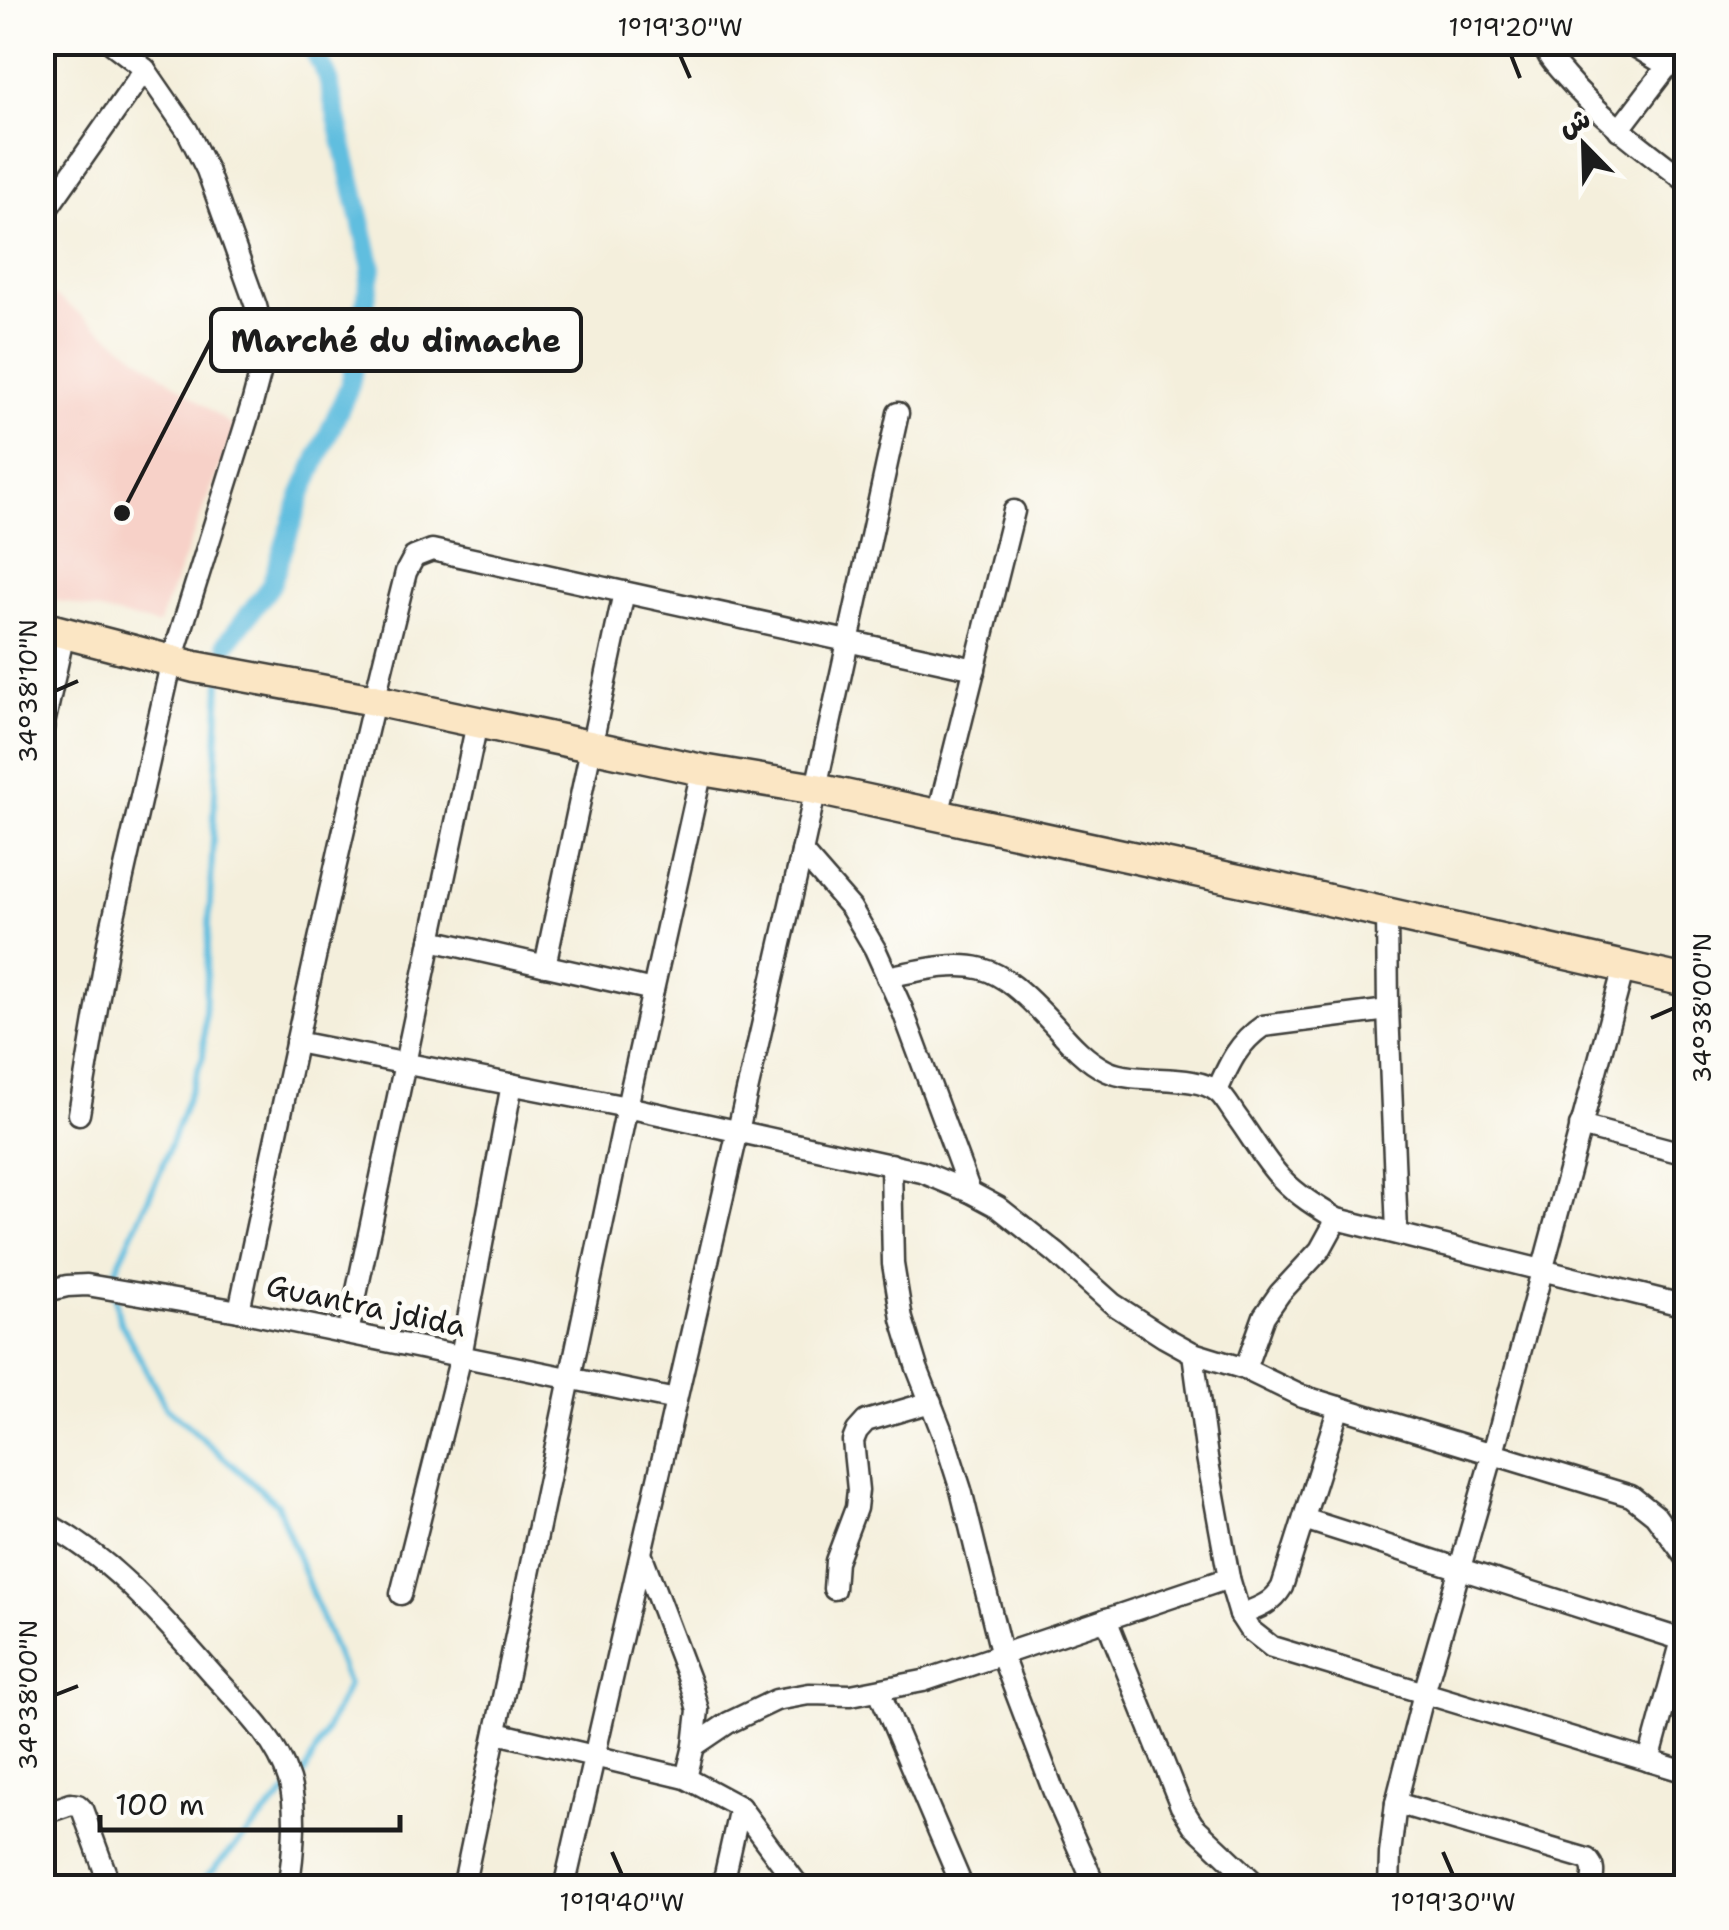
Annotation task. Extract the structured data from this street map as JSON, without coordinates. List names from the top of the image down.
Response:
{
  "streets": {
    "street": ["Guantra jdida"]
  },
  "places": ["Marché du dimache"],
  "scale_bar": "100 m",
  "north": "top left",
  "coordinates": [
    "1°19'30\"W",
    "1°19'20\"W",
    "34°38'10\"N",
    "34°38'00\"N",
    "1°19'40\"W"
  ]
}
